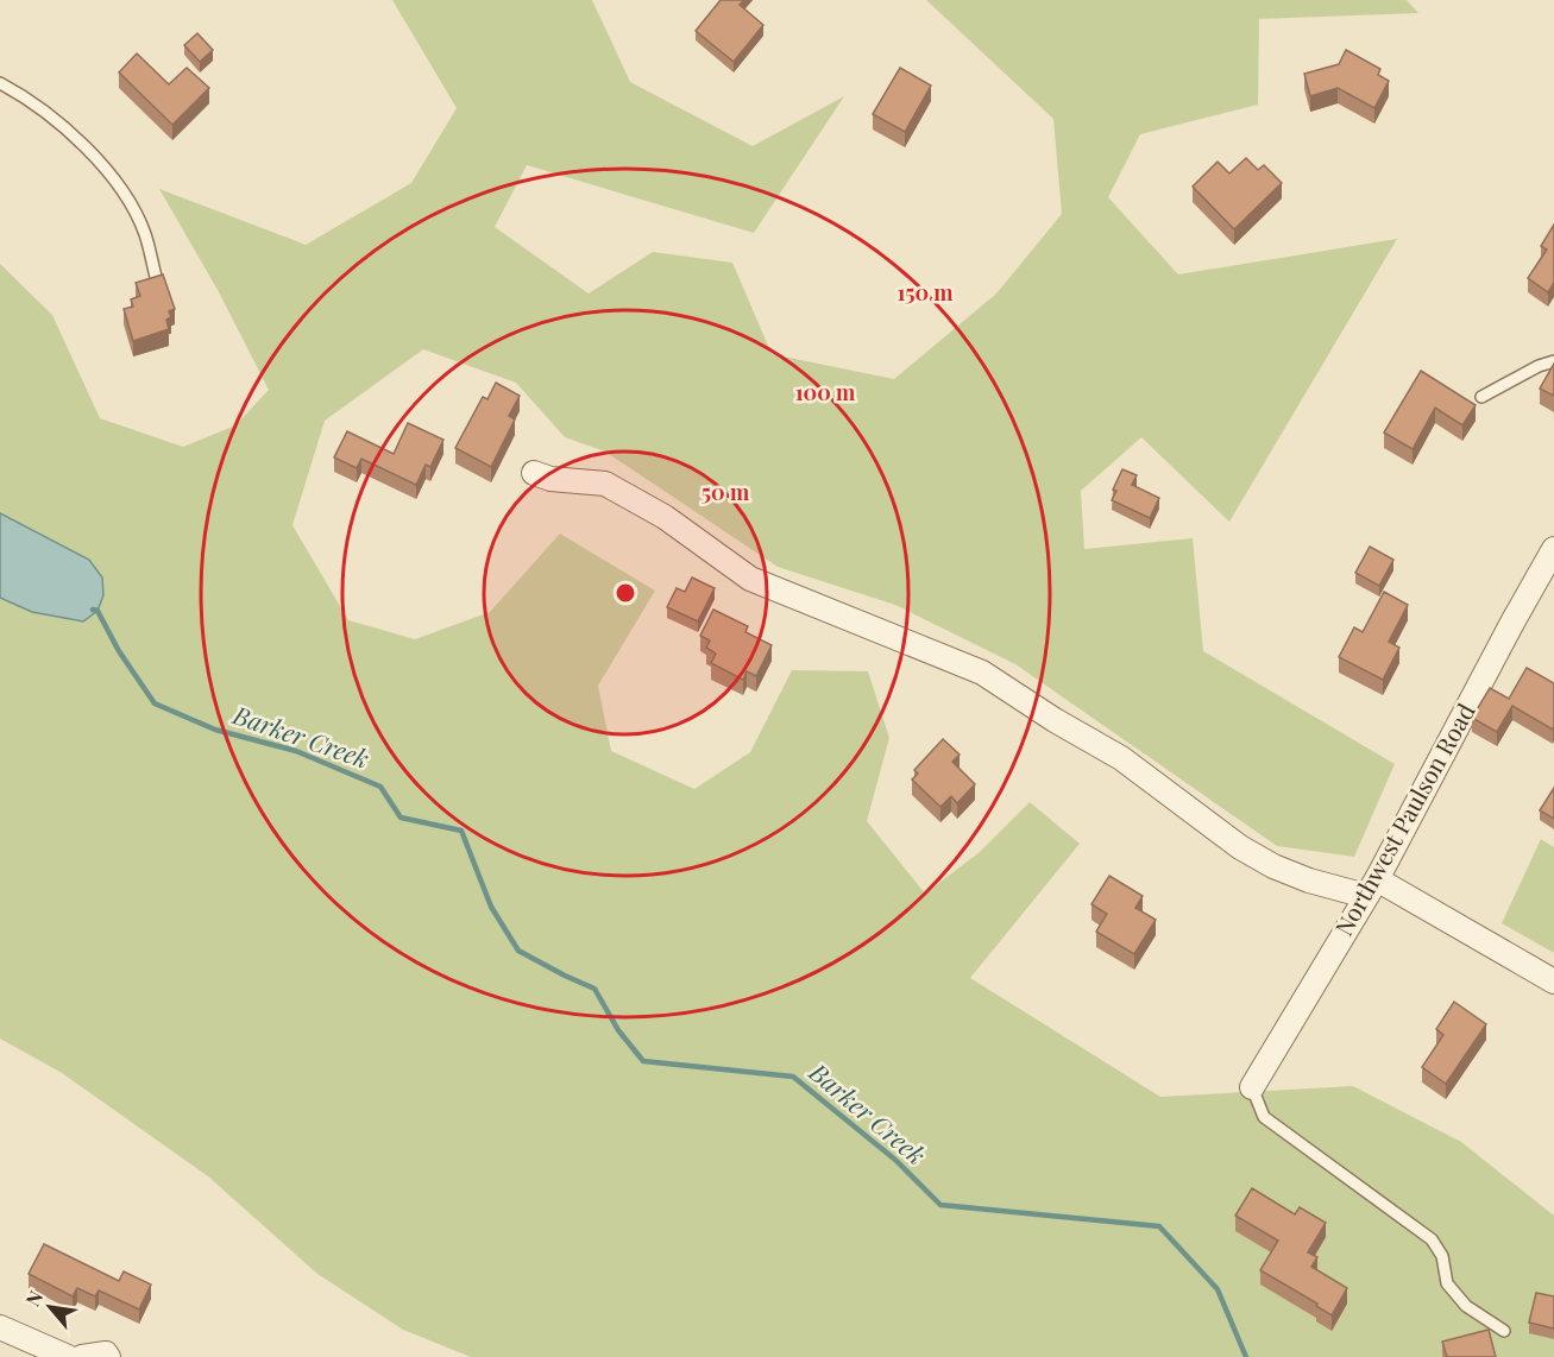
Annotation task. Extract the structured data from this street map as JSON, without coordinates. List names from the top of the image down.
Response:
{
  "streets": {
    "street": ["Northwest Paulson Road"]
  },
  "water": ["Barker Creek"],
  "north": "top left",
  "rings": ["150 m", "100 m", "50 m"]
}
